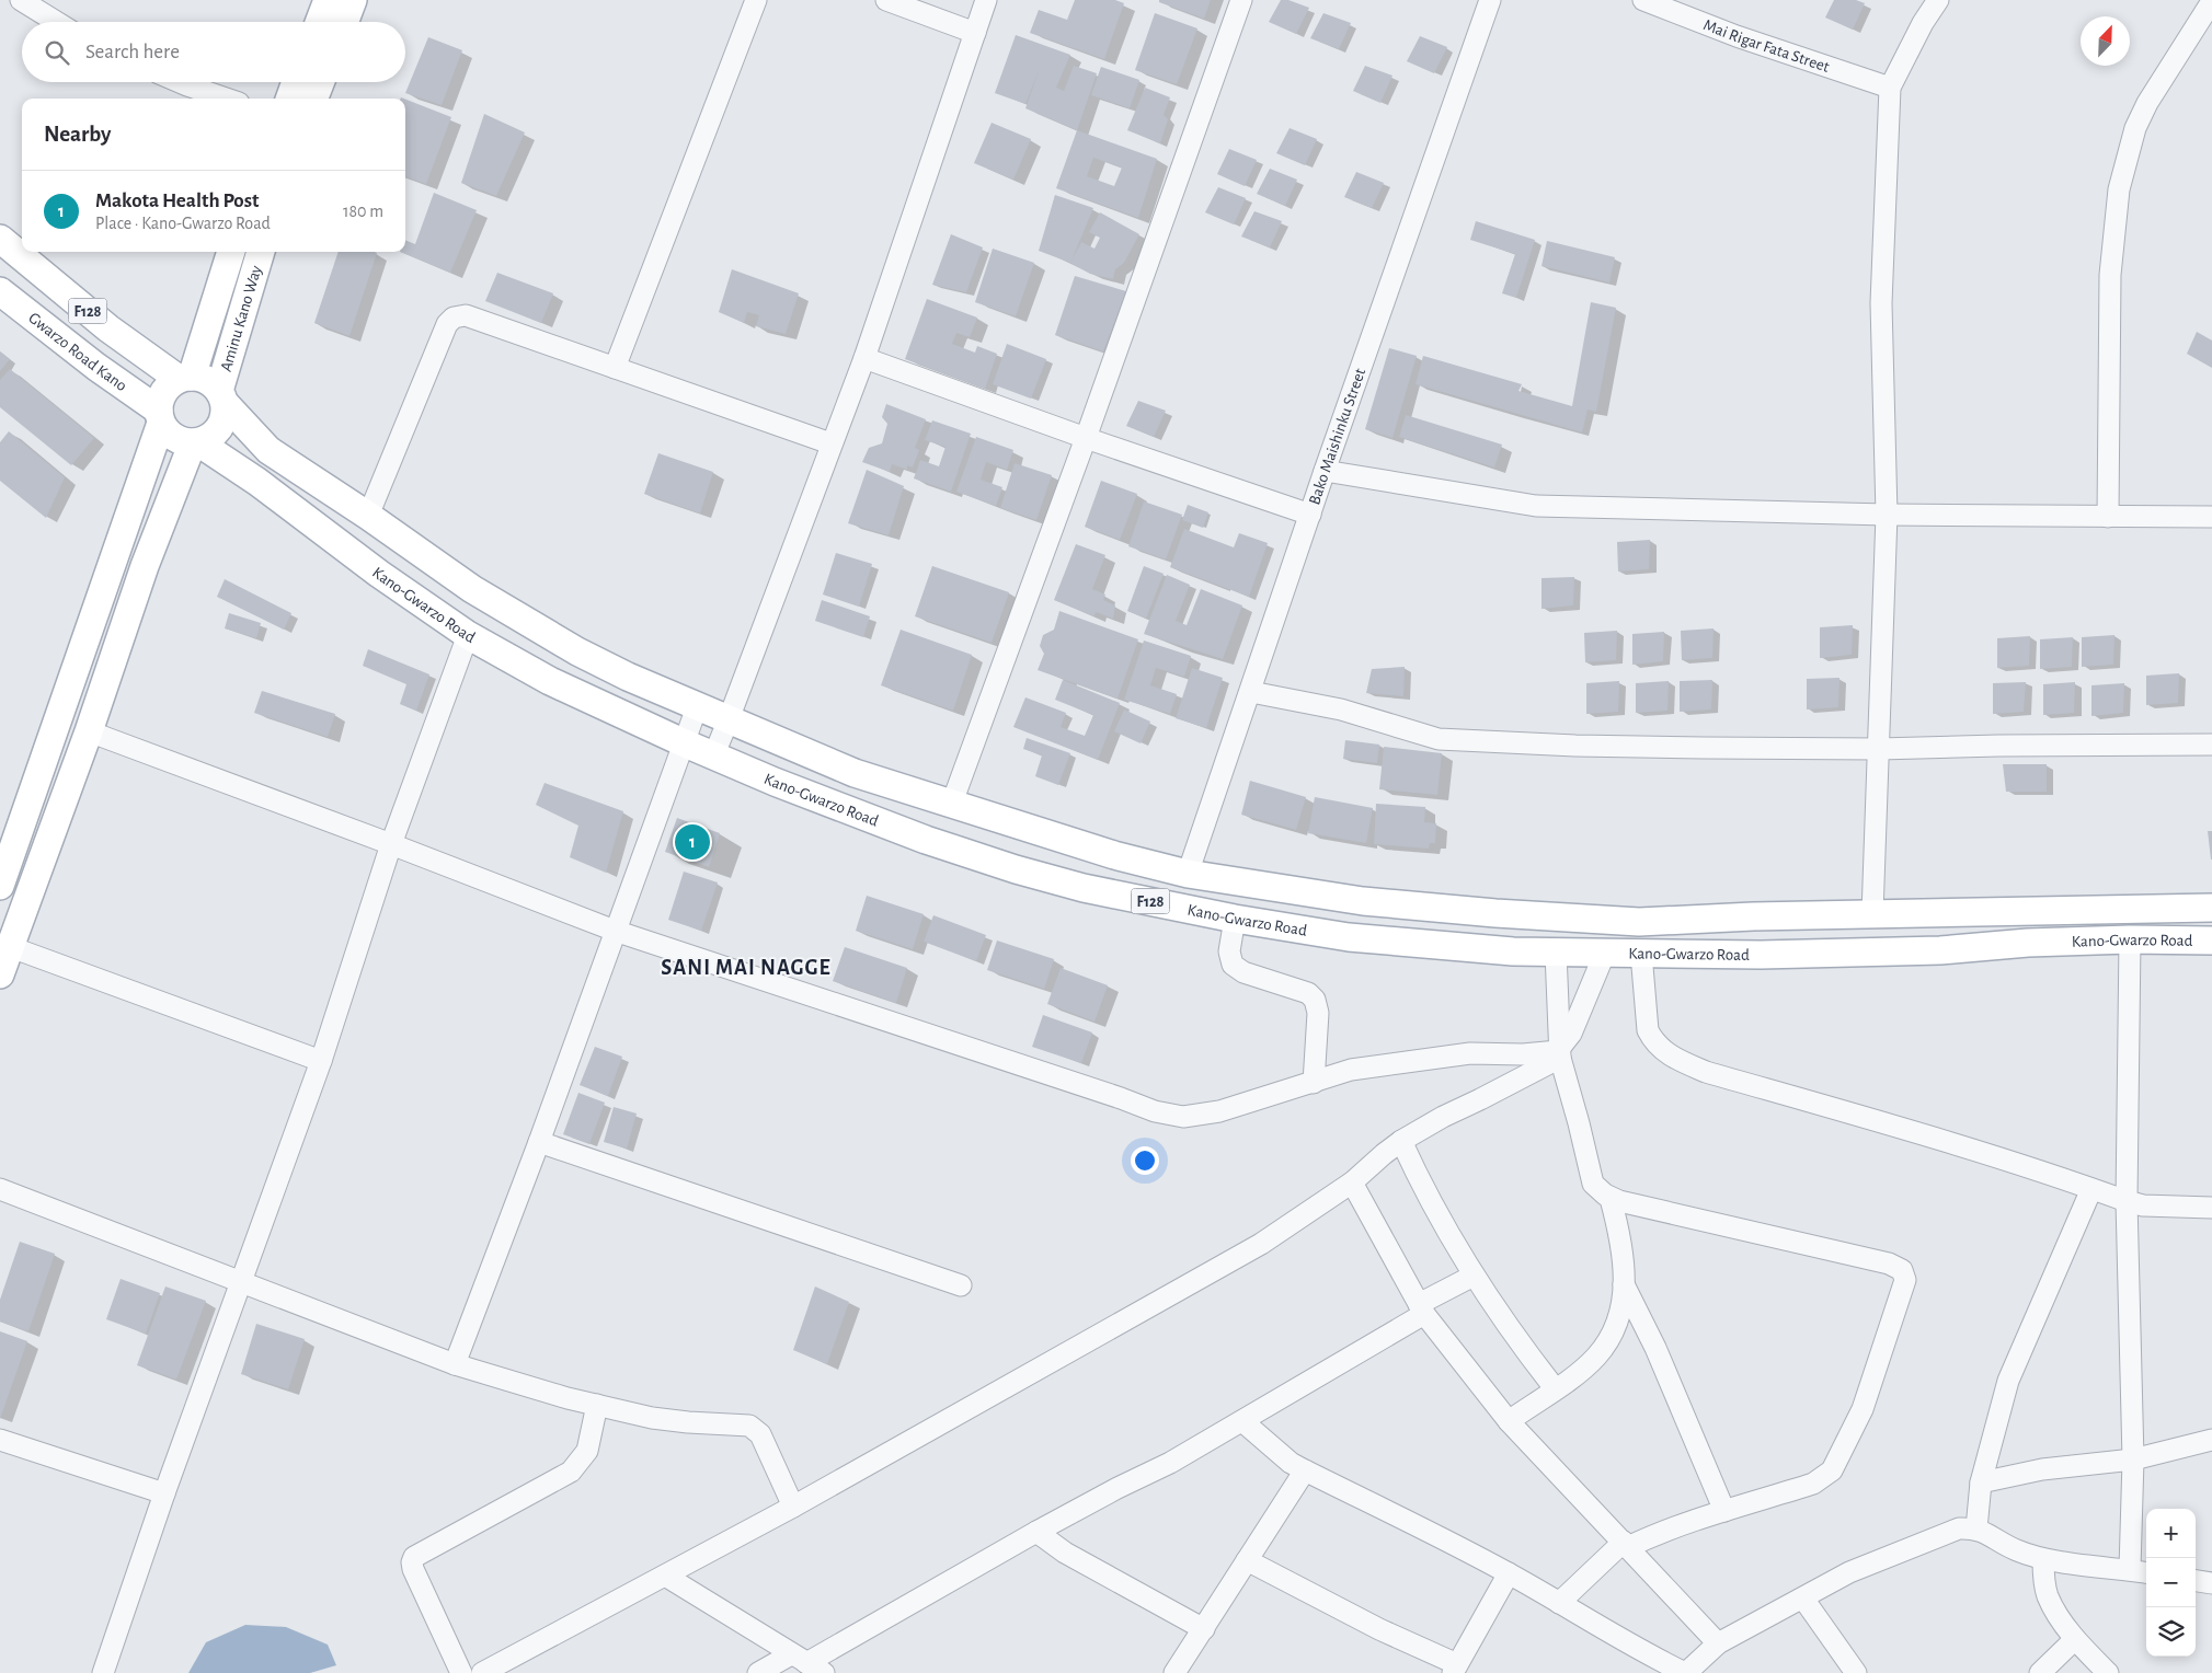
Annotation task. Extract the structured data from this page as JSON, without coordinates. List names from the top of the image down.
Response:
{
  "streets": {
    "main road": [
      "F128",
      "Aminu Kano Way",
      "Gwarzo Road Kano",
      "Kano-Gwarzo Road"
    ],
    "street": ["Mai Rigar Fata Street", "Bako Maishinku Street"]
  },
  "crossings": [
    ["F128", "Aminu Kano Way"],
    ["F128", "Gwarzo Road Kano"],
    ["F128", "Kano-Gwarzo Road"],
    ["Aminu Kano Way", "Gwarzo Road Kano"],
    ["Aminu Kano Way", "Kano-Gwarzo Road"],
    ["Gwarzo Road Kano", "Kano-Gwarzo Road"],
    ["Bako Maishinku Street", "Kano-Gwarzo Road"]
  ],
  "districts": ["SANI MAI NAGGE"],
  "north": "top right",
  "page": {
    "search": "Search here",
    "heading": "Nearby",
    "list": [
      {
        "mark": "1",
        "name": "Makota Health Post",
        "note": "Place · Kano-Gwarzo Road",
        "value": "180 m"
      }
    ],
    "pins": "1",
    "map_buttons": ["+", "−"]
  }
}
